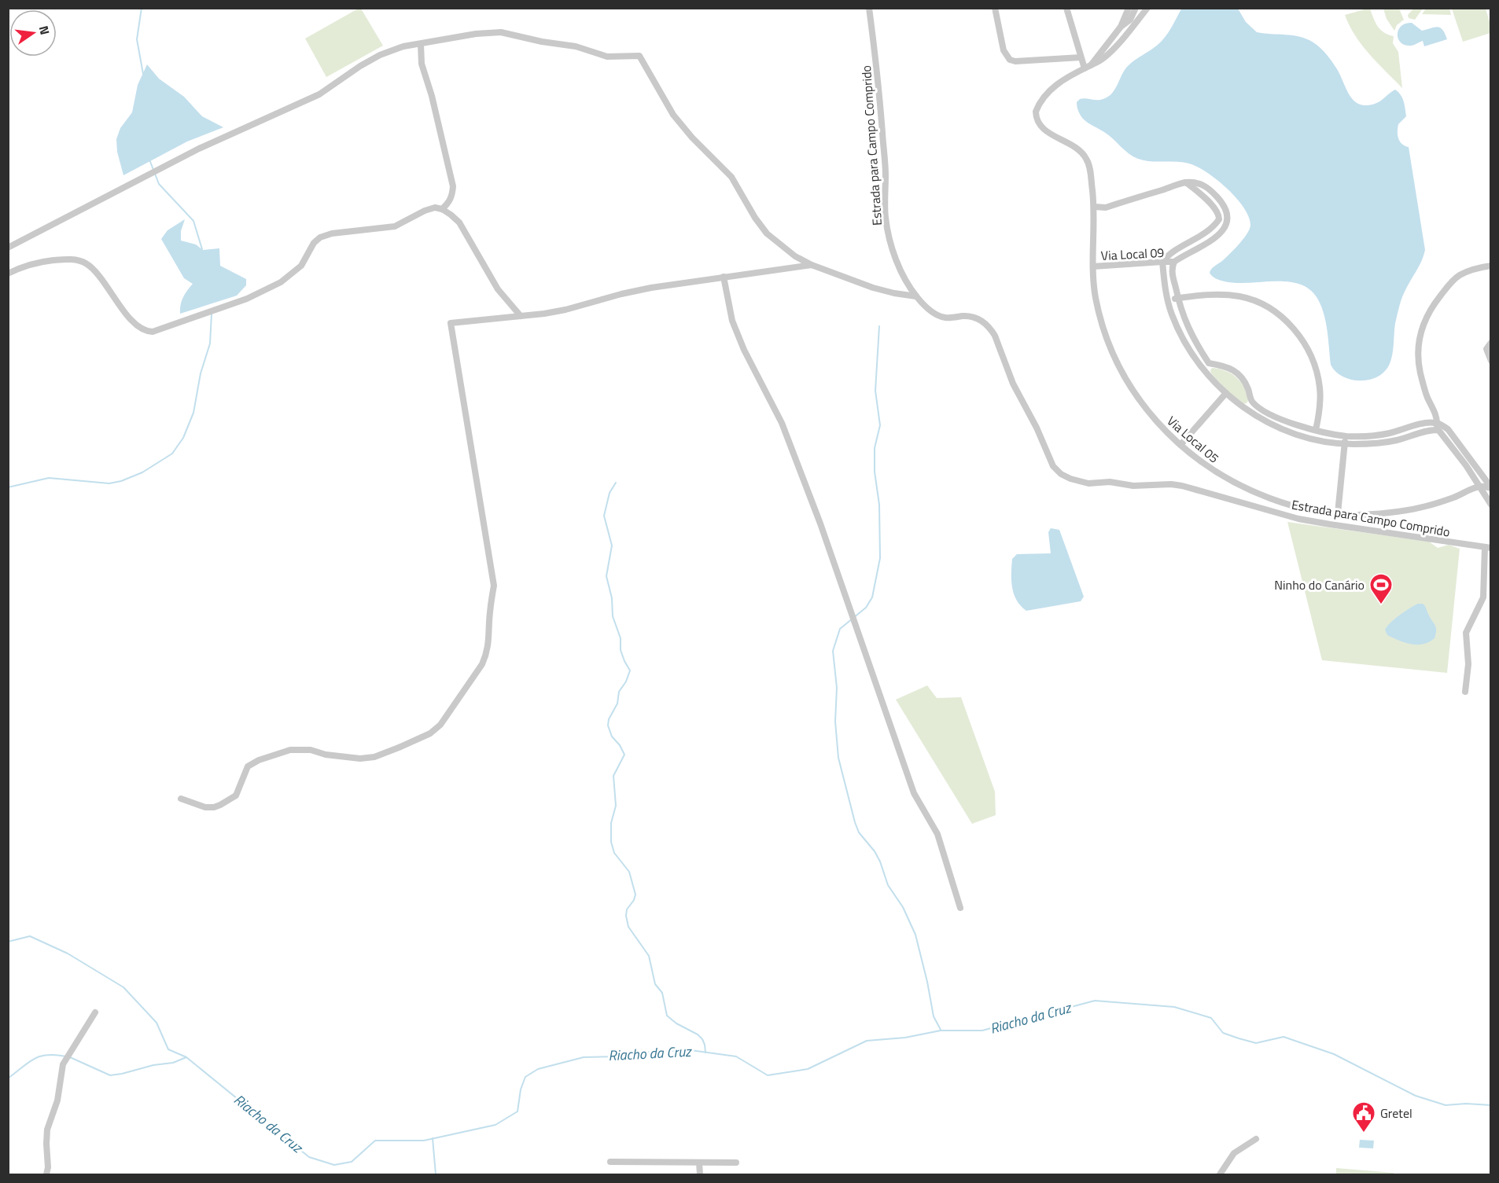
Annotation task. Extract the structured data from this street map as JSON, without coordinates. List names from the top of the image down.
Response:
{
  "streets": {
    "street": ["Estrada para Campo Comprido", "Via Local 09", "Via Local 05"]
  },
  "crossings": [
    ["Via Local 09", "Via Local 05"]
  ],
  "water": ["Riacho da Cruz"],
  "places": {
    "sports": ["Ninho do Canário"],
    "public building": ["Gretel"]
  },
  "north": "right"
}
